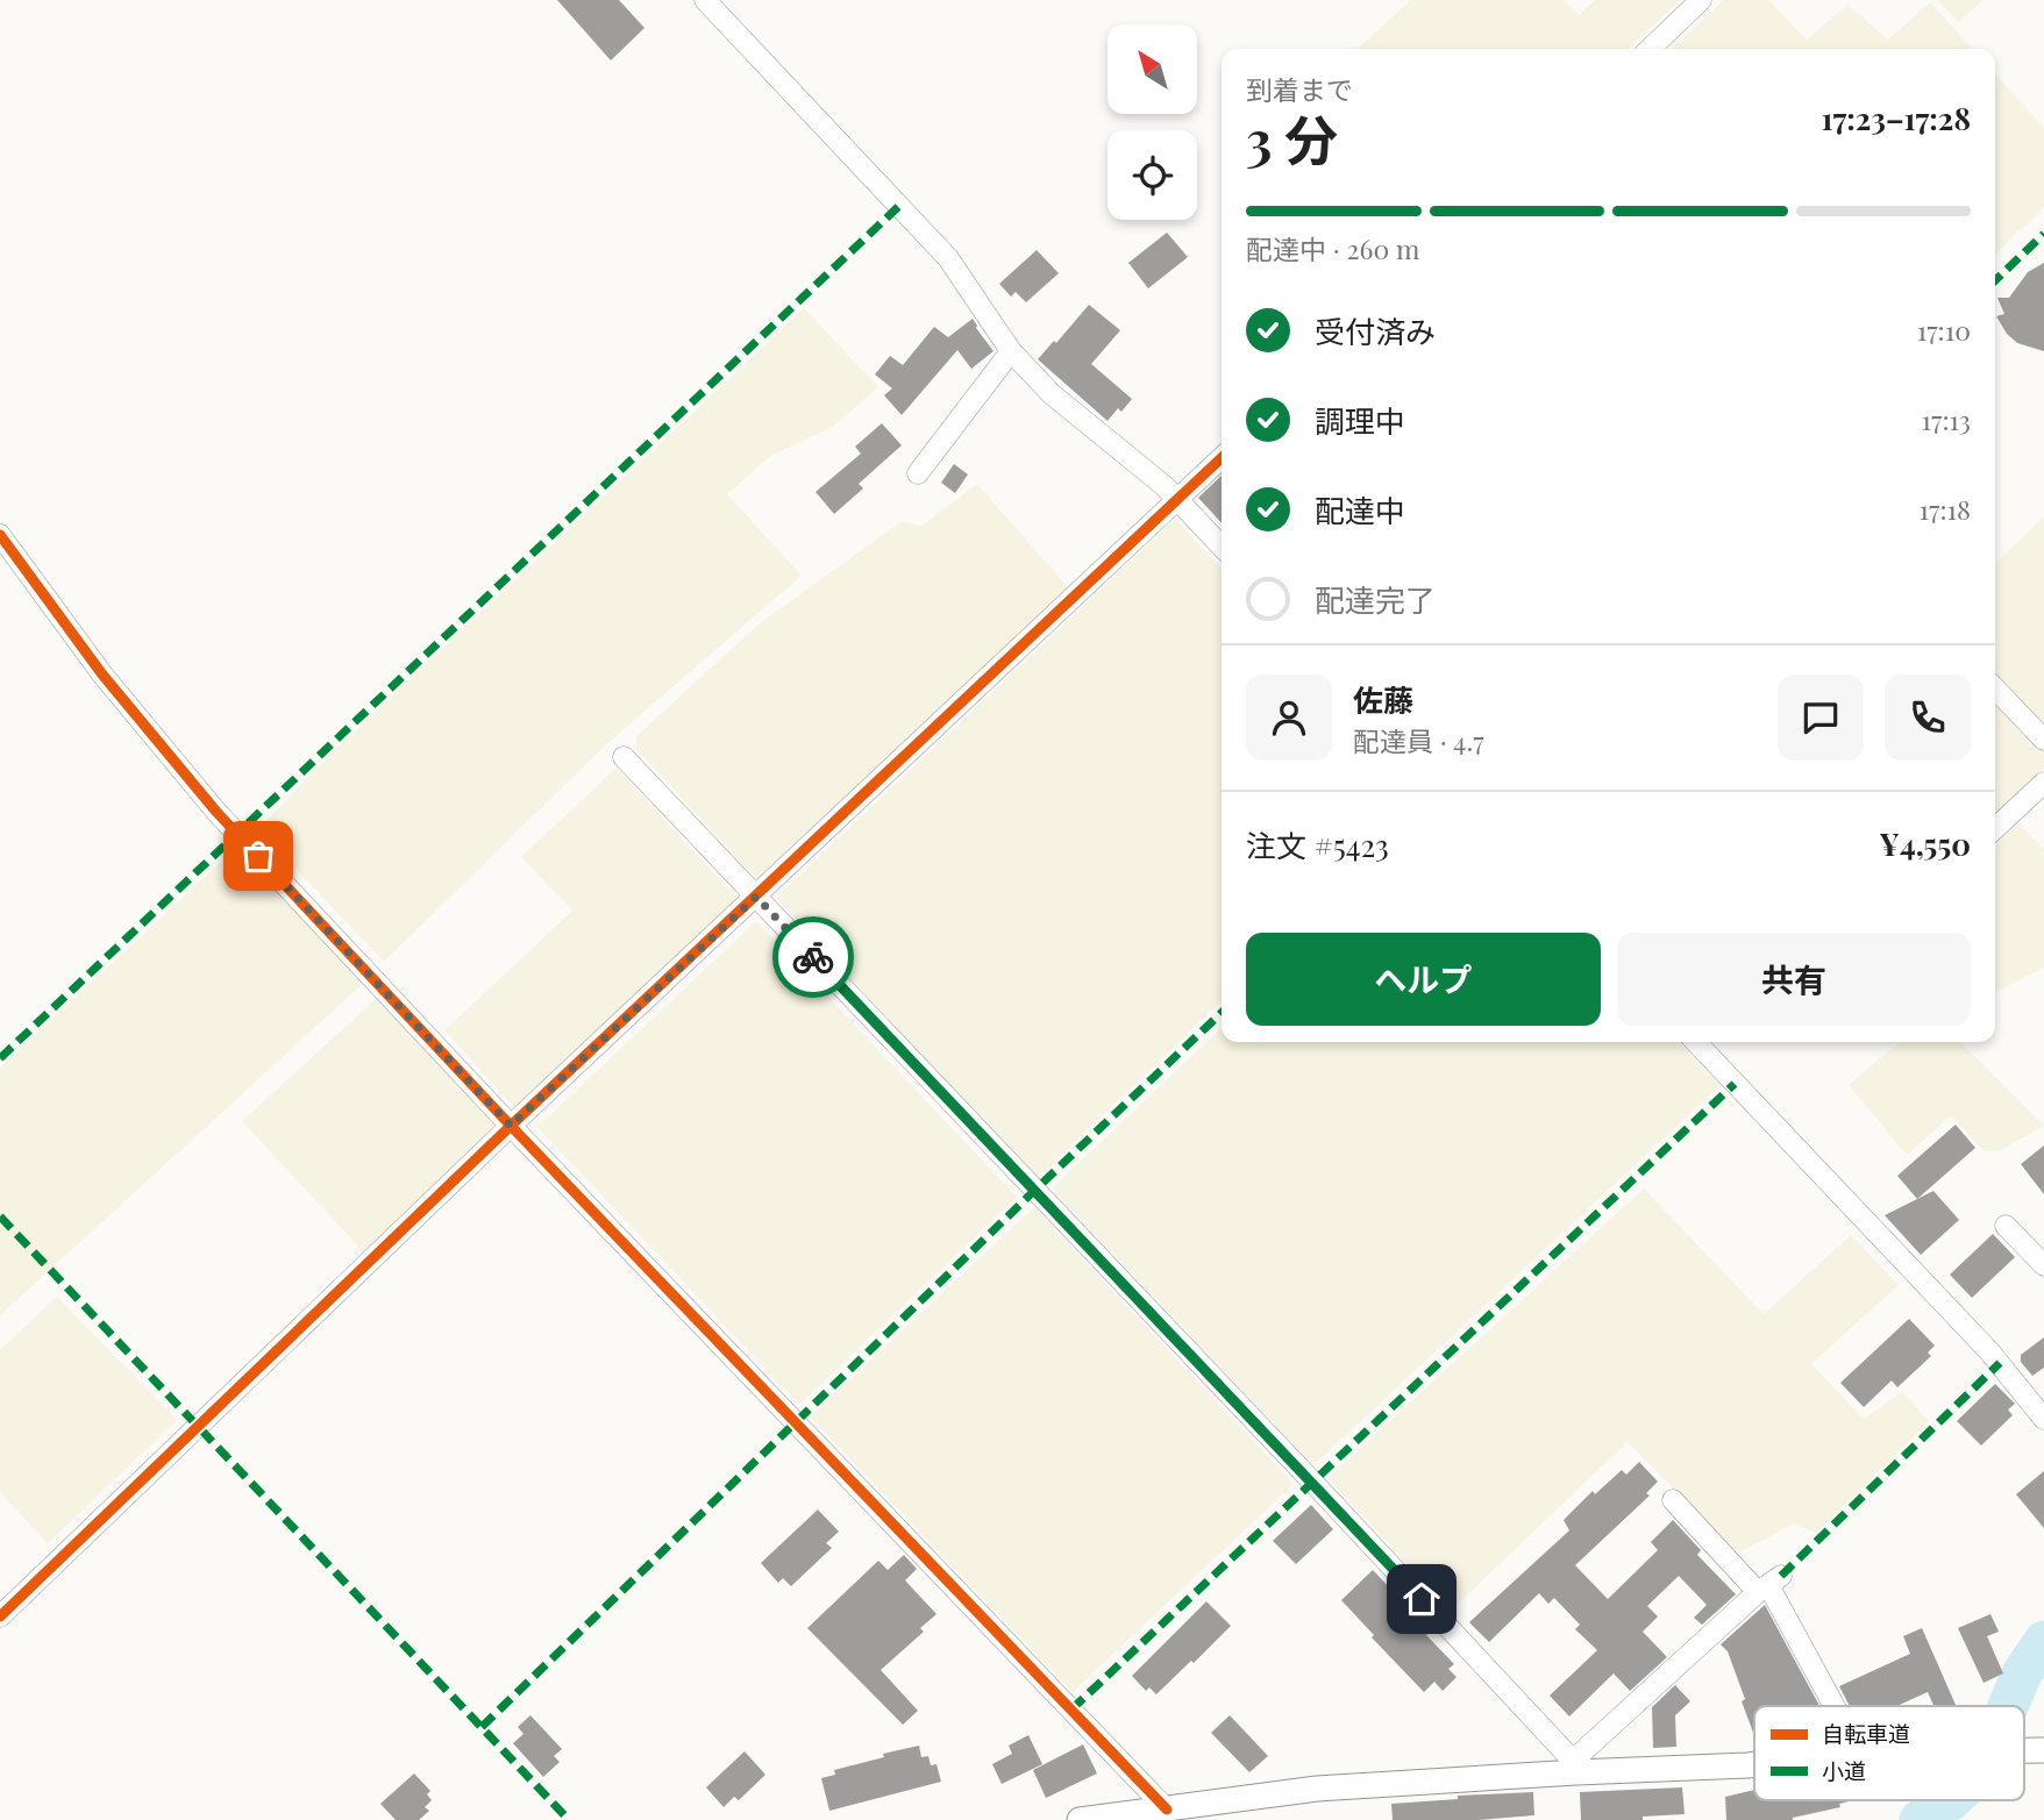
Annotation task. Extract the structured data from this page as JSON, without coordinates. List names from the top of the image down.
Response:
{
  "legend": ["自転車道", "小道"],
  "north": "top left",
  "page": {
    "heading": ["3 分", "到着まで", "17:23–17:28"],
    "panel": [
      "佐藤",
      "配達員 · 4.7",
      "注文 #5423",
      "¥4,550"
    ],
    "bar": "配達中 · 260 m",
    "list": [
      ["受付済み", "17:10"],
      ["調理中", "17:13"],
      ["配達中", "17:18"],
      "配達完了"
    ],
    "buttons": ["ヘルプ", "共有"]
  }
}
